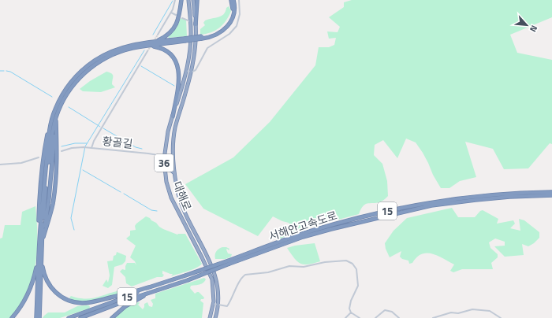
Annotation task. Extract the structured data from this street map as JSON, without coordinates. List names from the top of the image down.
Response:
{
  "streets": {
    "highway": [
      "36",
      "대해로",
      "15",
      "서해안고속도로"
    ],
    "street": ["황골길"]
  },
  "crossings": [
    ["황골길", "대해로"]
  ],
  "north": "bottom right"
}
